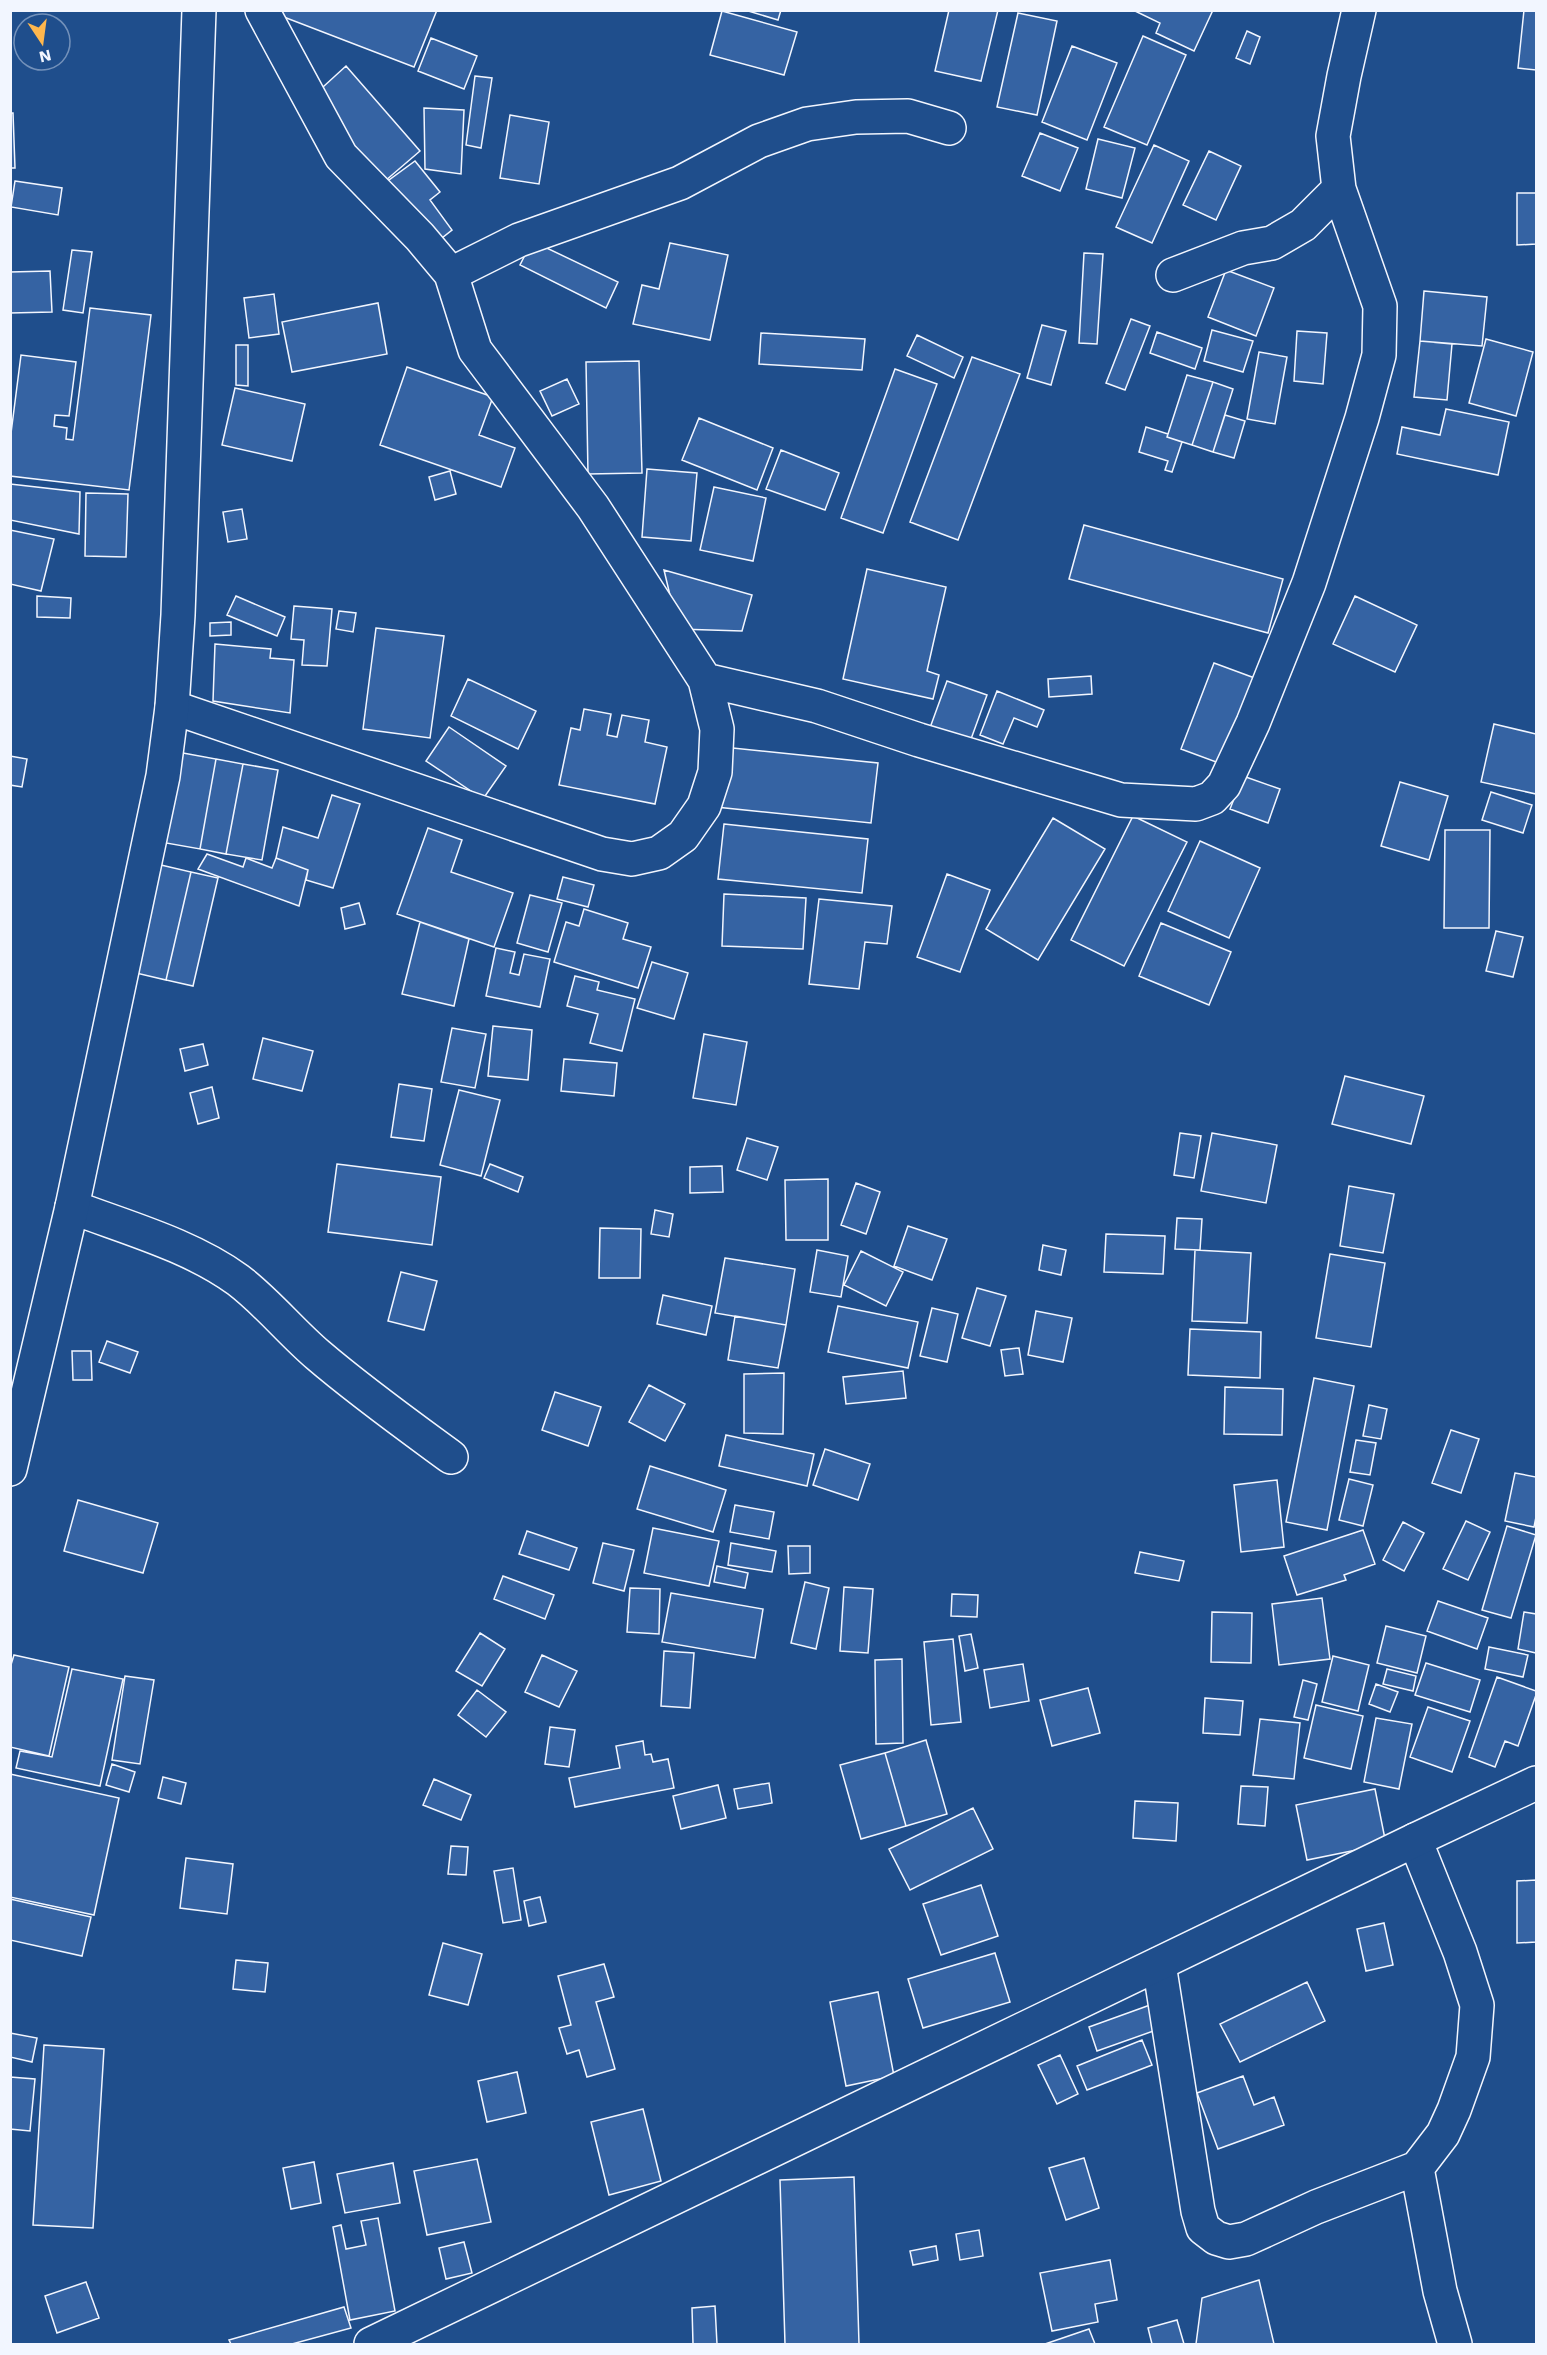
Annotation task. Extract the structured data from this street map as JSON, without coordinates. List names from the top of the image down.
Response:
{
  "north": "bottom"
}
